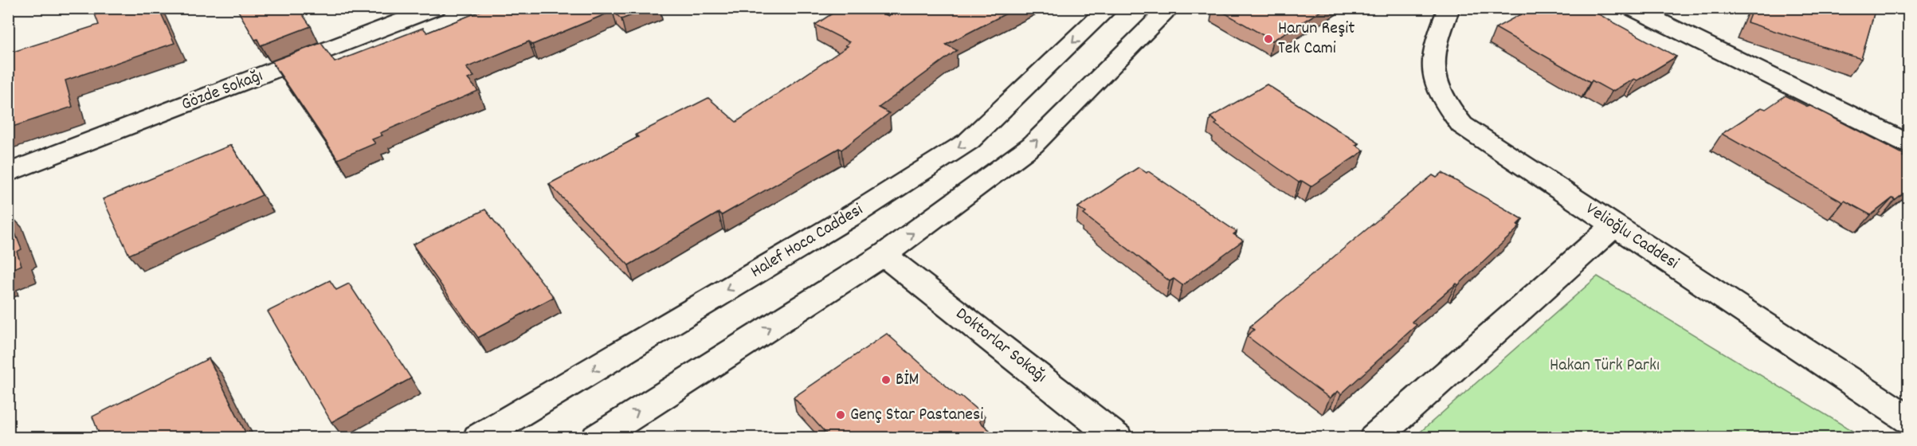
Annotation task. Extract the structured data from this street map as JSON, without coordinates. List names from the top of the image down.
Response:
{
  "streets": {
    "street": [
      "Gözde Sokağı",
      "Velioğlu Caddesi",
      "Halef Hoca Caddesi",
      "Doktorlar Sokağı"
    ]
  },
  "parks": ["Hakan Türk Parkı"],
  "places": ["Harun Reşit Tek Cami", "BİM", "Genç Star Pastanesi"]
}
